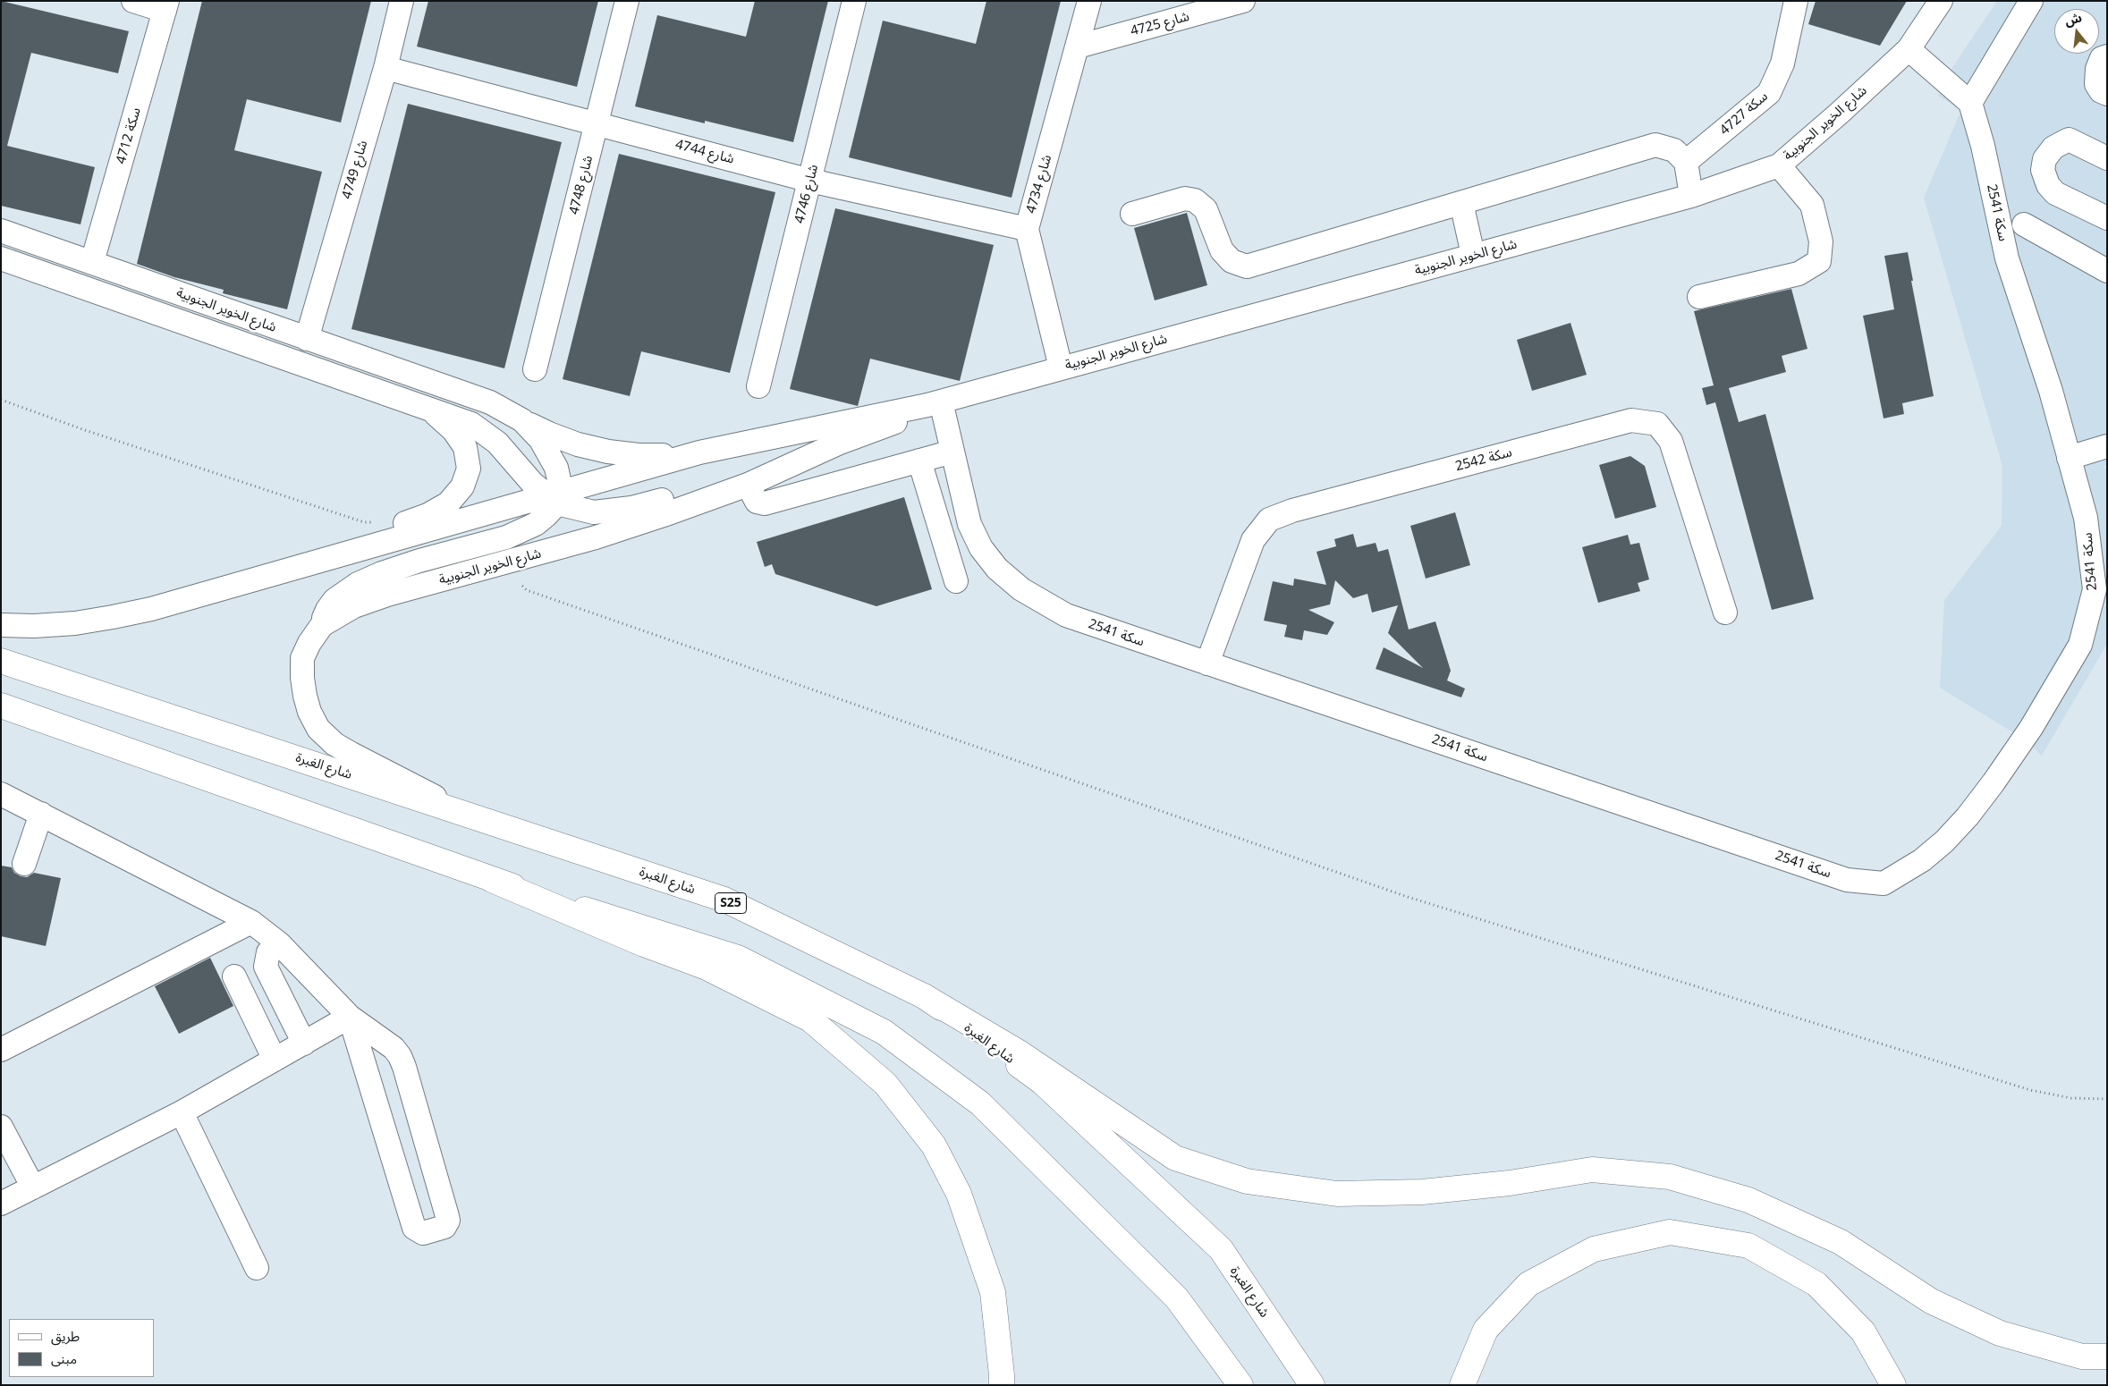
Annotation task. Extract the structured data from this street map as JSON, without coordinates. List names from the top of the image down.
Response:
{
  "streets": {
    "main road": ["شارع الغبرة", "S25"],
    "street": [
      "4725 شارع",
      "سكة 4727",
      "شارع الخوير الجنوبية",
      "سكة 4712",
      "4744 شارع",
      "4749 شارع",
      "4734 شارع",
      "4748 شارع",
      "4746 شارع",
      "سكة 2541",
      "سكة 2542"
    ]
  },
  "crossings": [
    ["4725 شارع", "4734 شارع"],
    ["شارع الخوير الجنوبية", "سكة 4712"],
    ["شارع الخوير الجنوبية", "4749 شارع"],
    ["شارع الخوير الجنوبية", "4734 شارع"],
    ["شارع الخوير الجنوبية", "سكة 2541"],
    ["شارع الخوير الجنوبية", "شارع الغبرة"],
    ["4744 شارع", "4749 شارع"],
    ["4744 شارع", "4734 شارع"],
    ["4744 شارع", "4748 شارع"],
    ["4744 شارع", "4746 شارع"],
    ["سكة 2541", "سكة 2542"]
  ],
  "legend": ["طريق", "مبنى"],
  "north": "top"
}
